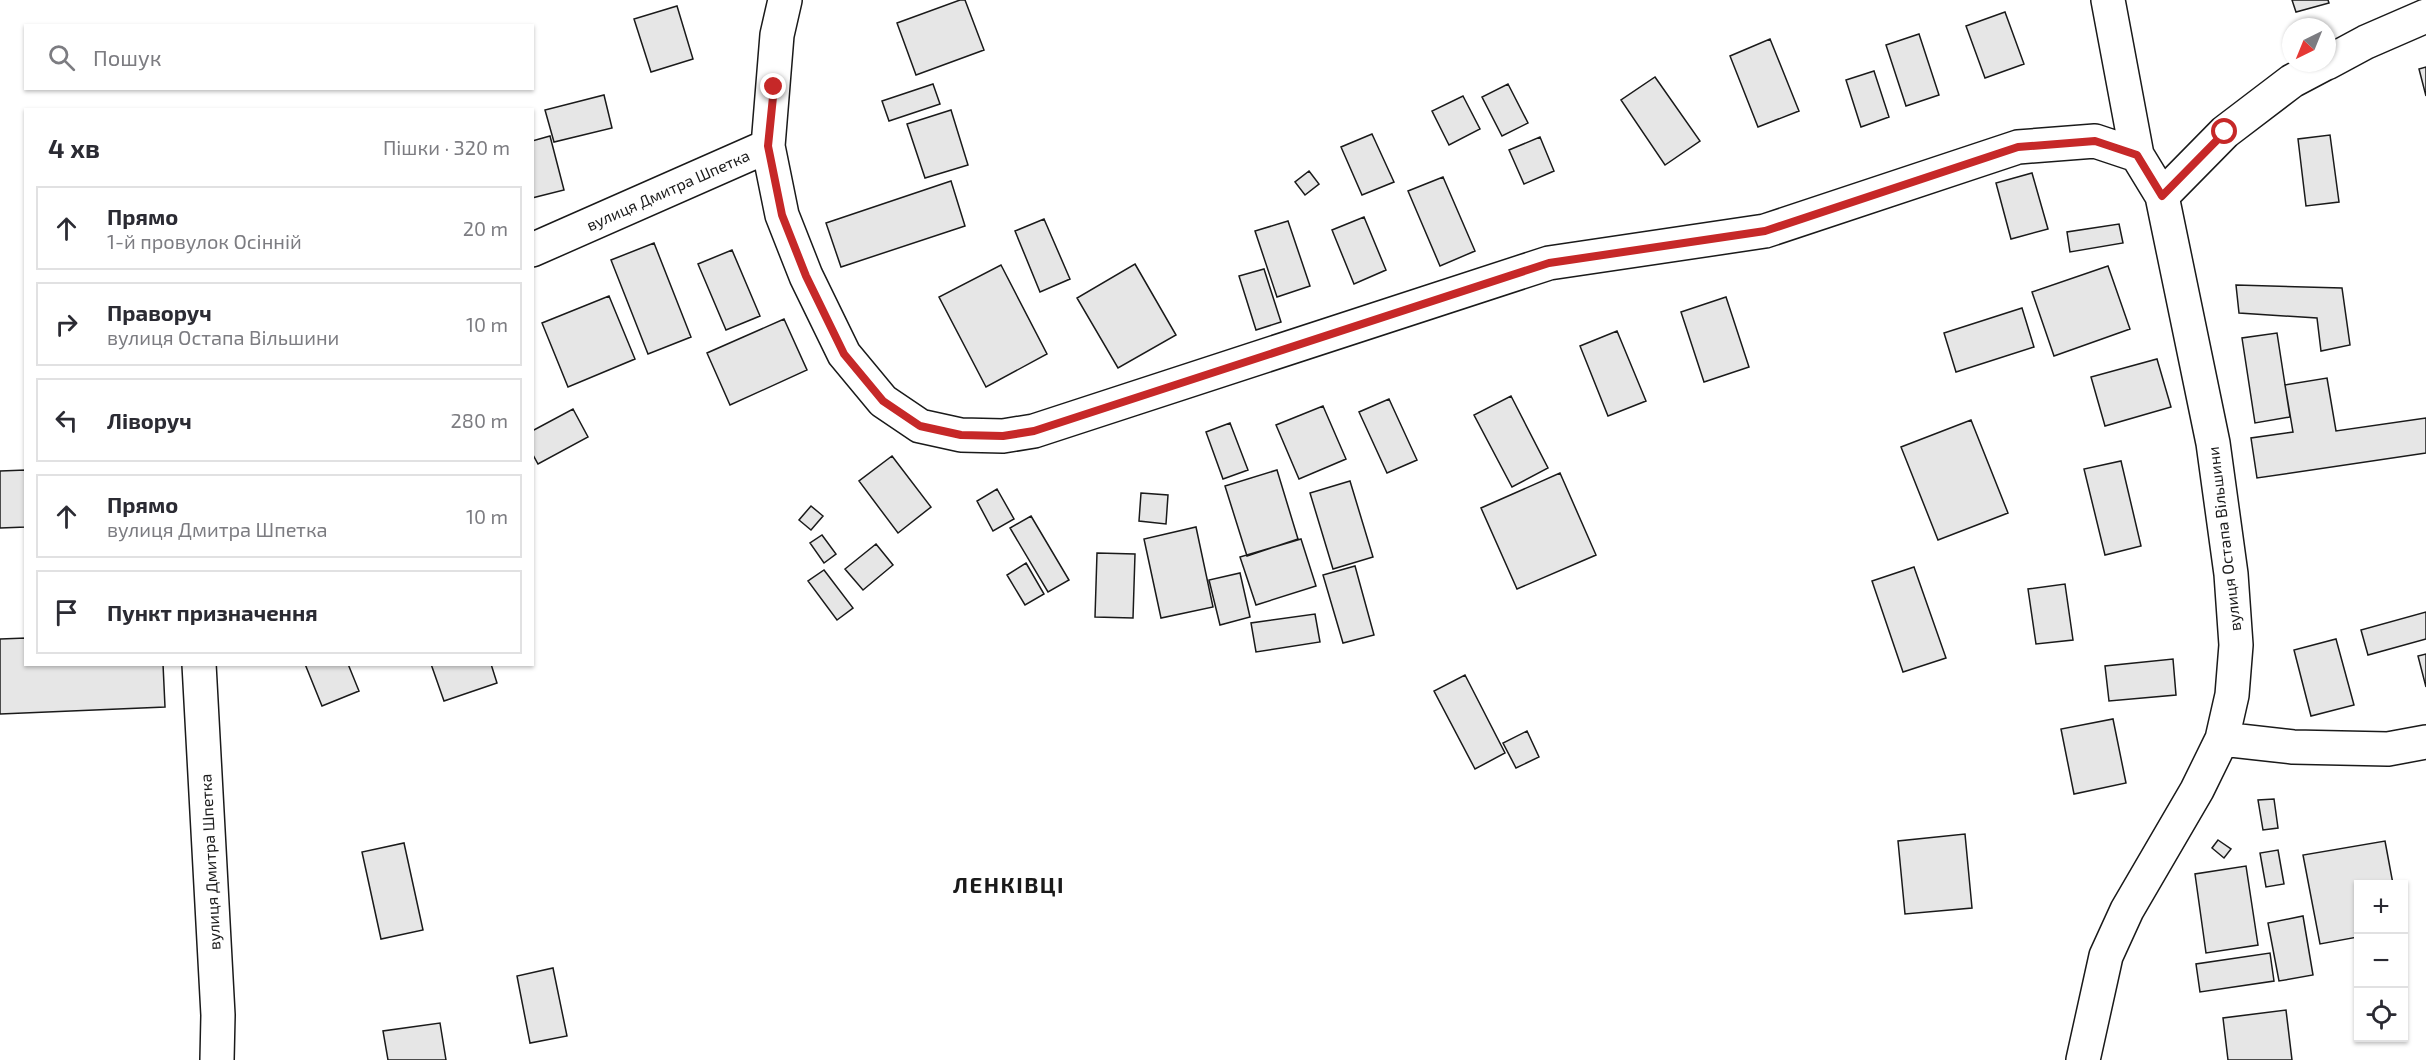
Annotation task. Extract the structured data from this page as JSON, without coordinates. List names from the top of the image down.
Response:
{
  "streets": {
    "street": ["вулиця Дмитра Шпетка", "вулиця Остапа Вільшини"]
  },
  "districts": ["ЛЕНКІВЦІ"],
  "north": "bottom left",
  "page": {
    "search": "Пошук",
    "heading": ["4 хв", "Пішки · 320 m"],
    "list": [
      ["Прямо", "1-й провулок Осінній", "20 m"],
      ["Праворуч", "вулиця Остапа Вільшини", "10 m"],
      ["Ліворуч", "280 m"],
      ["Прямо", "вулиця Дмитра Шпетка", "10 m"],
      "Пункт призначення"
    ],
    "map_buttons": ["+", "−"]
  }
}
